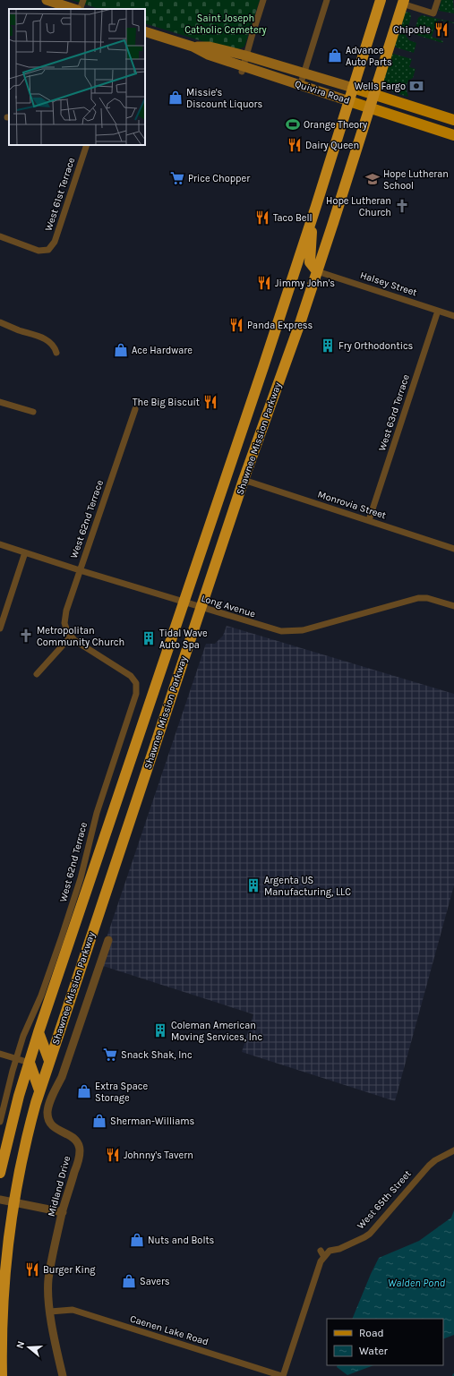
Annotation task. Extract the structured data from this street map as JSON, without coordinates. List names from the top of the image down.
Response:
{
  "streets": {
    "highway": ["Shawnee Mission Parkway"],
    "main road": ["Quivira Road"],
    "street": [
      "West 61st Terrace",
      "Halsey Street",
      "West 63rd Terrace",
      "Monrovia Street",
      "West 62nd Terrace",
      "Long Avenue",
      "Midland Drive",
      "West 65th Street",
      "Caenen Lake Road"
    ]
  },
  "crossings": [
    ["Quivira Road", "Shawnee Mission Parkway"],
    ["Halsey Street", "West 63rd Terrace"],
    ["Halsey Street", "Shawnee Mission Parkway"],
    ["West 63rd Terrace", "Monrovia Street"],
    ["Shawnee Mission Parkway", "Monrovia Street"],
    ["Shawnee Mission Parkway", "Long Avenue"],
    ["West 62nd Terrace", "Long Avenue"],
    ["Midland Drive", "Caenen Lake Road"]
  ],
  "water": ["Walden Pond"],
  "parks": ["Saint Joseph Catholic Cemetery"],
  "places": {
    "restaurant": [
      "Chipotle",
      "Dairy Queen",
      "Taco Bell",
      "Jimmy John's",
      "Panda Express",
      "The Big Biscuit",
      "Johnny's Tavern",
      "Burger King"
    ],
    "shop": [
      "Advance Auto Parts",
      "Missie's Discount Liquors",
      "Ace Hardware",
      "Extra Space Storage",
      "Sherman-Williams",
      "Nuts and Bolts",
      "Savers"
    ],
    "bank": ["Wells Fargo"],
    "sports": ["Orange Theory"],
    "supermarket": ["Price Chopper", "Snack Shak, Inc"],
    "school or university": ["Hope Lutheran School"],
    "church": ["Hope Lutheran Church", "Metropolitan Community Church"],
    "building": [
      "Fry Orthodontics",
      "Tidal Wave Auto Spa",
      "Argenta US Manufacturing, LLC",
      "Coleman American Moving Services, Inc"
    ]
  },
  "legend": ["Road", "Water"],
  "north": "left"
}
